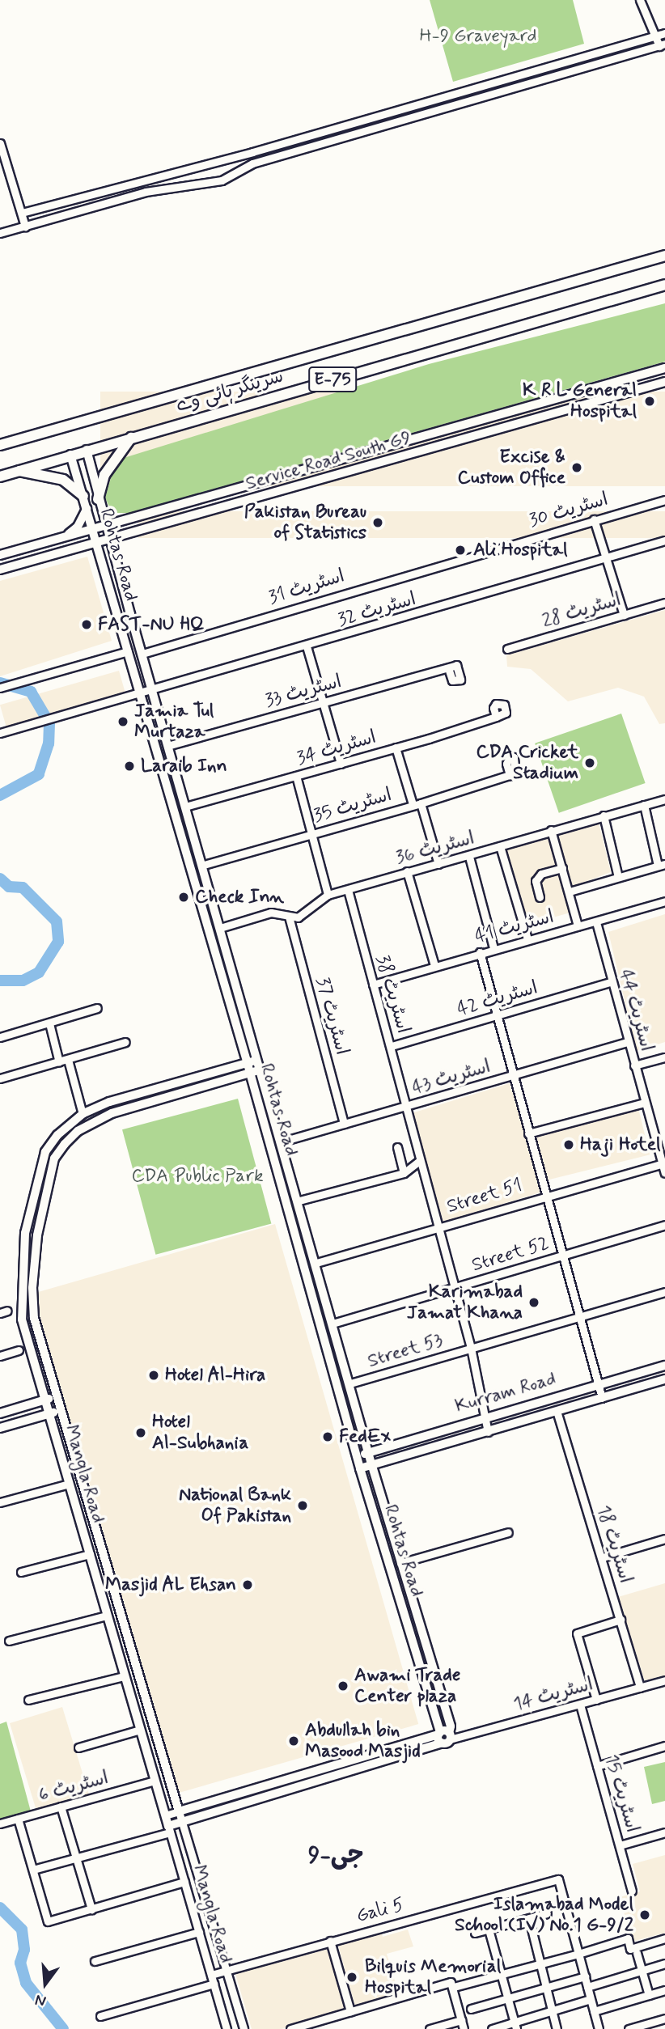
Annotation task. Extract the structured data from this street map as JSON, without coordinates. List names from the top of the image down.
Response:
{
  "streets": {
    "highway": ["E-75", "سرینگر ہائی وے"],
    "main road": [
      "Service Road South G9",
      "Rohtas Road",
      "Kurram Road",
      "Mangla Road"
    ],
    "street": [
      "اسٹریٹ 30",
      "اسٹریٹ 31",
      "اسٹریٹ 32",
      "اسٹریٹ 28",
      "اسٹریٹ 33",
      "اسٹریٹ 34",
      "اسٹریٹ 35",
      "اسٹریٹ 36",
      "اسٹریٹ 41",
      "اسٹریٹ 38",
      "اسٹریٹ 42",
      "اسٹریٹ 44",
      "اسٹریٹ 37",
      "اسٹریٹ 43",
      "Street 51",
      "Street 52",
      "Street 53",
      "اسٹریٹ 18",
      "اسٹریٹ 14",
      "اسٹریٹ 6",
      "اسٹریٹ 15",
      "Gali 5"
    ]
  },
  "crossings": [
    ["سرینگر ہائی وے", "Rohtas Road"],
    ["Service Road South G9", "Rohtas Road"],
    ["اسٹریٹ 30", "اسٹریٹ 31"],
    ["Rohtas Road", "اسٹریٹ 31"],
    ["Rohtas Road", "اسٹریٹ 32"],
    ["Rohtas Road", "اسٹریٹ 33"],
    ["Rohtas Road", "اسٹریٹ 34"],
    ["Rohtas Road", "اسٹریٹ 35"],
    ["Rohtas Road", "اسٹریٹ 36"],
    ["Rohtas Road", "اسٹریٹ 43"],
    ["Rohtas Road", "Street 51"],
    ["Rohtas Road", "Street 52"],
    ["Rohtas Road", "Street 53"],
    ["Rohtas Road", "Kurram Road"],
    ["Rohtas Road", "Mangla Road"],
    ["Rohtas Road", "اسٹریٹ 14"],
    ["اسٹریٹ 36", "اسٹریٹ 38"],
    ["اسٹریٹ 36", "اسٹریٹ 37"],
    ["اسٹریٹ 41", "اسٹریٹ 38"],
    ["اسٹریٹ 41", "اسٹریٹ 44"],
    ["اسٹریٹ 38", "اسٹریٹ 42"],
    ["اسٹریٹ 38", "اسٹریٹ 43"],
    ["اسٹریٹ 38", "Street 51"],
    ["اسٹریٹ 38", "Street 52"],
    ["اسٹریٹ 38", "Street 53"],
    ["اسٹریٹ 38", "Kurram Road"],
    ["اسٹریٹ 42", "اسٹریٹ 44"],
    ["اسٹریٹ 44", "اسٹریٹ 43"],
    ["اسٹریٹ 44", "Street 51"],
    ["اسٹریٹ 37", "اسٹریٹ 43"],
    ["Kurram Road", "اسٹریٹ 18"],
    ["Mangla Road", "اسٹریٹ 6"],
    ["Mangla Road", "Gali 5"],
    ["اسٹریٹ 18", "اسٹریٹ 14"],
    ["اسٹریٹ 14", "اسٹریٹ 15"]
  ],
  "districts": ["جی-9"],
  "parks": ["H-9 Graveyard", "CDA Public Park"],
  "places": [
    "K R L General Hospital",
    "Excise & Custom Office",
    "Pakistan Bureau of Statistics",
    "Ali Hospital",
    "FAST-NU HQ",
    "Jamia Tul Murtaza",
    "CDA Cricket Stadium",
    "Laraib Inn",
    "Check Inn",
    "Haji Hotel",
    "Karimabad Jamat Khana",
    "Hotel Al-Hira",
    "Hotel Al-Subhania",
    "FedEx",
    "National Bank Of Pakistan",
    "Masjid AL Ehsan",
    "Awami Trade Center plaza",
    "Abdullah bin Masood Masjid",
    "Islamabad Model School (IV) No.1 G-9/2",
    "Bilquis Memorial Hospital"
  ],
  "north": "bottom"
}
